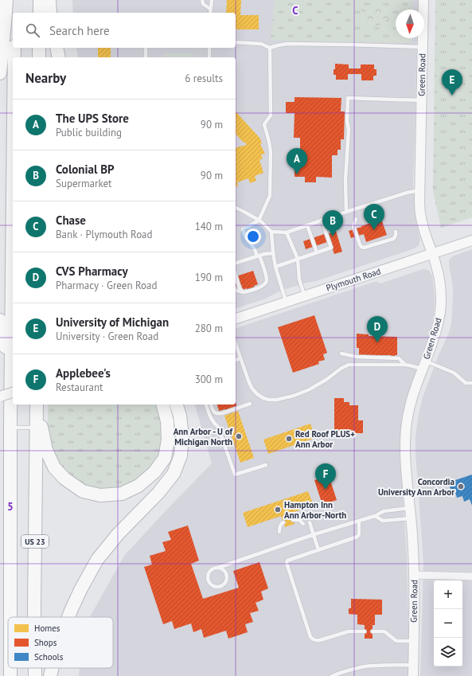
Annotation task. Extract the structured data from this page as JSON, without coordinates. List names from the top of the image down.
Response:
{
  "streets": {
    "highway": ["US 23"],
    "street": ["Green Road", "Plymouth Road"]
  },
  "crossings": [
    ["Green Road", "Plymouth Road"]
  ],
  "places": [
    "Ann Arbor - U of Michigan North",
    "Red Roof PLUS+ Ann Arbor",
    "Concordia University Ann Arbor",
    "Hampton Inn Ann Arbor-North"
  ],
  "legend": ["Homes", "Shops", "Schools"],
  "north": "bottom",
  "page": {
    "search": "Search here",
    "heading": ["Nearby", "6 results"],
    "pins": [
      "E",
      "A",
      "C",
      "B",
      "D",
      "F"
    ],
    "list": [
      {
        "mark": "A",
        "name": "The UPS Store",
        "note": "Public building",
        "value": "90 m"
      },
      {
        "mark": "B",
        "name": "Colonial BP",
        "note": "Supermarket",
        "value": "90 m"
      },
      {
        "mark": "C",
        "name": "Chase",
        "note": "Bank · Plymouth Road",
        "value": "140 m"
      },
      {
        "mark": "D",
        "name": "CVS Pharmacy",
        "note": "Pharmacy · Green Road",
        "value": "190 m"
      },
      {
        "mark": "E",
        "name": "University of Michigan",
        "note": "University · Green Road",
        "value": "280 m"
      },
      {
        "mark": "F",
        "name": "Applebee's",
        "note": "Restaurant",
        "value": "300 m"
      }
    ],
    "map_buttons": ["+", "−"]
  },
  "grid": {
    "columns": ["C"],
    "rows": ["5"]
  }
}
